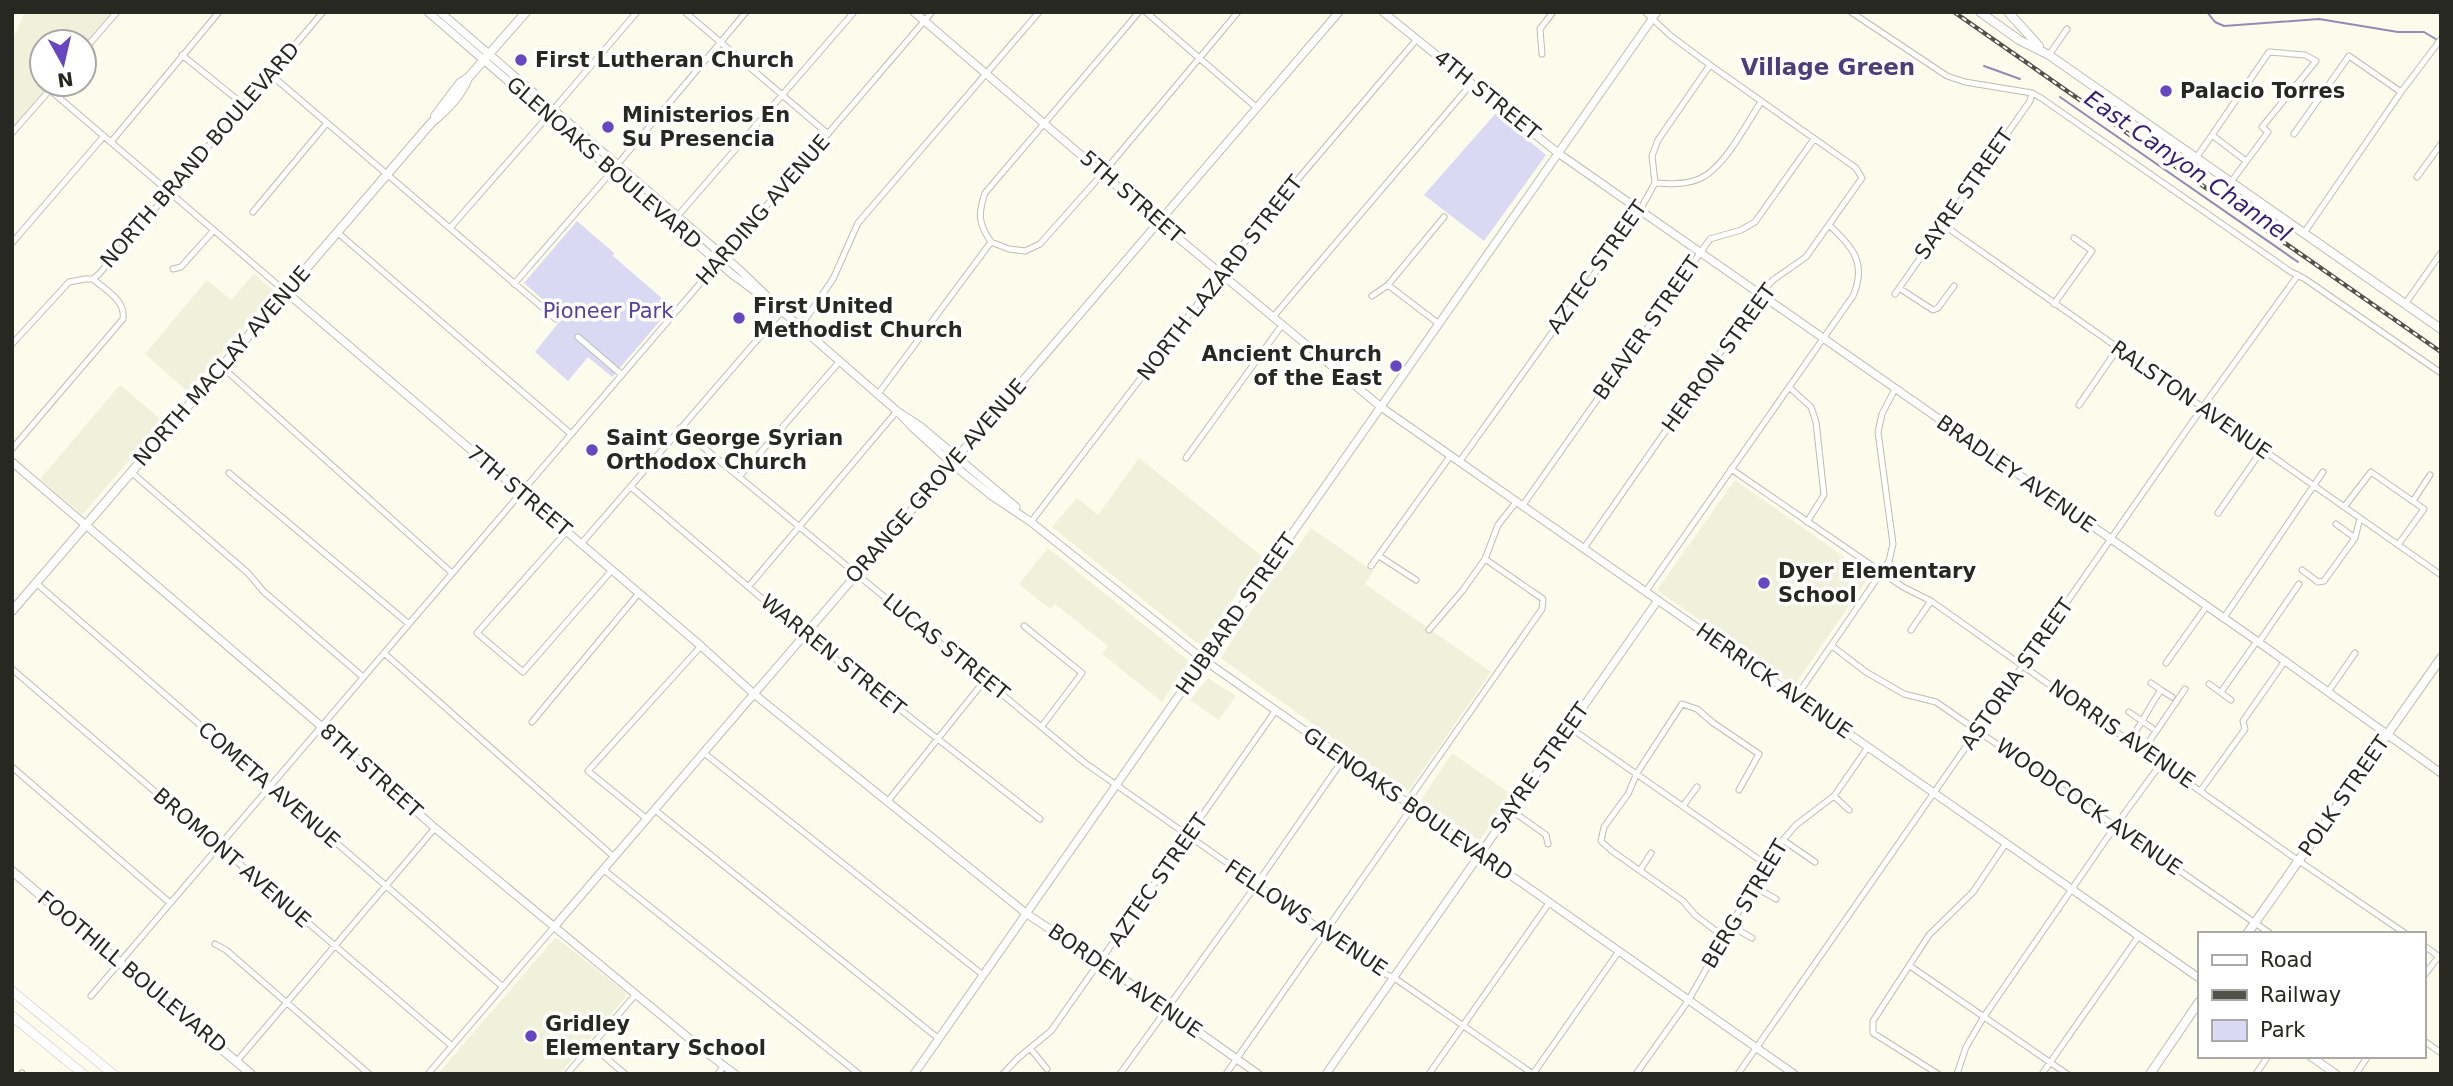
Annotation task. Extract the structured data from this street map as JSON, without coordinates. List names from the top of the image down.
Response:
{
  "streets": {
    "main road": ["NORTH MACLAY AVENUE", "POLK STREET", "FOOTHILL BOULEVARD"],
    "street": [
      "4TH STREET",
      "NORTH BRAND BOULEVARD",
      "GLENOAKS BOULEVARD",
      "SAYRE STREET",
      "5TH STREET",
      "HARDING AVENUE",
      "AZTEC STREET",
      "NORTH LAZARD STREET",
      "BEAVER STREET",
      "HERRON STREET",
      "RALSTON AVENUE",
      "BRADLEY AVENUE",
      "ORANGE GROVE AVENUE",
      "7TH STREET",
      "HUBBARD STREET",
      "LUCAS STREET",
      "WARREN STREET",
      "ASTORIA STREET",
      "HERRICK AVENUE",
      "NORRIS AVENUE",
      "8TH STREET",
      "COMETA AVENUE",
      "WOODCOCK AVENUE",
      "BROMONT AVENUE",
      "BERG STREET",
      "FELLOWS AVENUE",
      "BORDEN AVENUE"
    ]
  },
  "crossings": [
    ["4TH STREET", "NORTH LAZARD STREET"],
    ["4TH STREET", "BRADLEY AVENUE"],
    ["4TH STREET", "HUBBARD STREET"],
    ["NORTH BRAND BOULEVARD", "7TH STREET"],
    ["GLENOAKS BOULEVARD", "SAYRE STREET"],
    ["GLENOAKS BOULEVARD", "HARDING AVENUE"],
    ["GLENOAKS BOULEVARD", "AZTEC STREET"],
    ["GLENOAKS BOULEVARD", "NORTH LAZARD STREET"],
    ["GLENOAKS BOULEVARD", "NORTH MACLAY AVENUE"],
    ["GLENOAKS BOULEVARD", "ORANGE GROVE AVENUE"],
    ["GLENOAKS BOULEVARD", "HUBBARD STREET"],
    ["GLENOAKS BOULEVARD", "ASTORIA STREET"],
    ["GLENOAKS BOULEVARD", "BERG STREET"],
    ["SAYRE STREET", "RALSTON AVENUE"],
    ["SAYRE STREET", "HERRICK AVENUE"],
    ["SAYRE STREET", "FELLOWS AVENUE"],
    ["5TH STREET", "HARDING AVENUE"],
    ["5TH STREET", "NORTH LAZARD STREET"],
    ["5TH STREET", "ORANGE GROVE AVENUE"],
    ["5TH STREET", "HERRICK AVENUE"],
    ["HARDING AVENUE", "7TH STREET"],
    ["HARDING AVENUE", "8TH STREET"],
    ["HARDING AVENUE", "COMETA AVENUE"],
    ["HARDING AVENUE", "BROMONT AVENUE"],
    ["HARDING AVENUE", "FOOTHILL BOULEVARD"],
    ["AZTEC STREET", "BRADLEY AVENUE"],
    ["AZTEC STREET", "HERRICK AVENUE"],
    ["AZTEC STREET", "FELLOWS AVENUE"],
    ["AZTEC STREET", "BORDEN AVENUE"],
    ["BEAVER STREET", "HERRON STREET"],
    ["BEAVER STREET", "BRADLEY AVENUE"],
    ["BEAVER STREET", "HERRICK AVENUE"],
    ["HERRON STREET", "BRADLEY AVENUE"],
    ["HERRON STREET", "HERRICK AVENUE"],
    ["NORTH MACLAY AVENUE", "7TH STREET"],
    ["NORTH MACLAY AVENUE", "8TH STREET"],
    ["NORTH MACLAY AVENUE", "COMETA AVENUE"],
    ["RALSTON AVENUE", "ASTORIA STREET"],
    ["BRADLEY AVENUE", "ASTORIA STREET"],
    ["BRADLEY AVENUE", "POLK STREET"],
    ["ORANGE GROVE AVENUE", "7TH STREET"],
    ["ORANGE GROVE AVENUE", "LUCAS STREET"],
    ["ORANGE GROVE AVENUE", "WARREN STREET"],
    ["ORANGE GROVE AVENUE", "8TH STREET"],
    ["ORANGE GROVE AVENUE", "COMETA AVENUE"],
    ["ORANGE GROVE AVENUE", "BROMONT AVENUE"],
    ["7TH STREET", "BORDEN AVENUE"],
    ["HUBBARD STREET", "HERRICK AVENUE"],
    ["HUBBARD STREET", "FELLOWS AVENUE"],
    ["HUBBARD STREET", "BORDEN AVENUE"],
    ["LUCAS STREET", "FELLOWS AVENUE"],
    ["ASTORIA STREET", "HERRICK AVENUE"],
    ["ASTORIA STREET", "NORRIS AVENUE"],
    ["ASTORIA STREET", "WOODCOCK AVENUE"],
    ["HERRICK AVENUE", "BERG STREET"],
    ["NORRIS AVENUE", "POLK STREET"],
    ["POLK STREET", "WOODCOCK AVENUE"]
  ],
  "districts": ["Village Green"],
  "water": ["East Canyon Channel"],
  "parks": ["Pioneer Park"],
  "places": [
    "First Lutheran Church",
    "Palacio Torres",
    "Ministerios En Su Presencia",
    "First United Methodist Church",
    "Ancient Church of the East",
    "Saint George Syrian Orthodox Church",
    "Dyer Elementary School",
    "Gridley Elementary School"
  ],
  "legend": ["Road", "Railway", "Park"],
  "north": "bottom"
}
